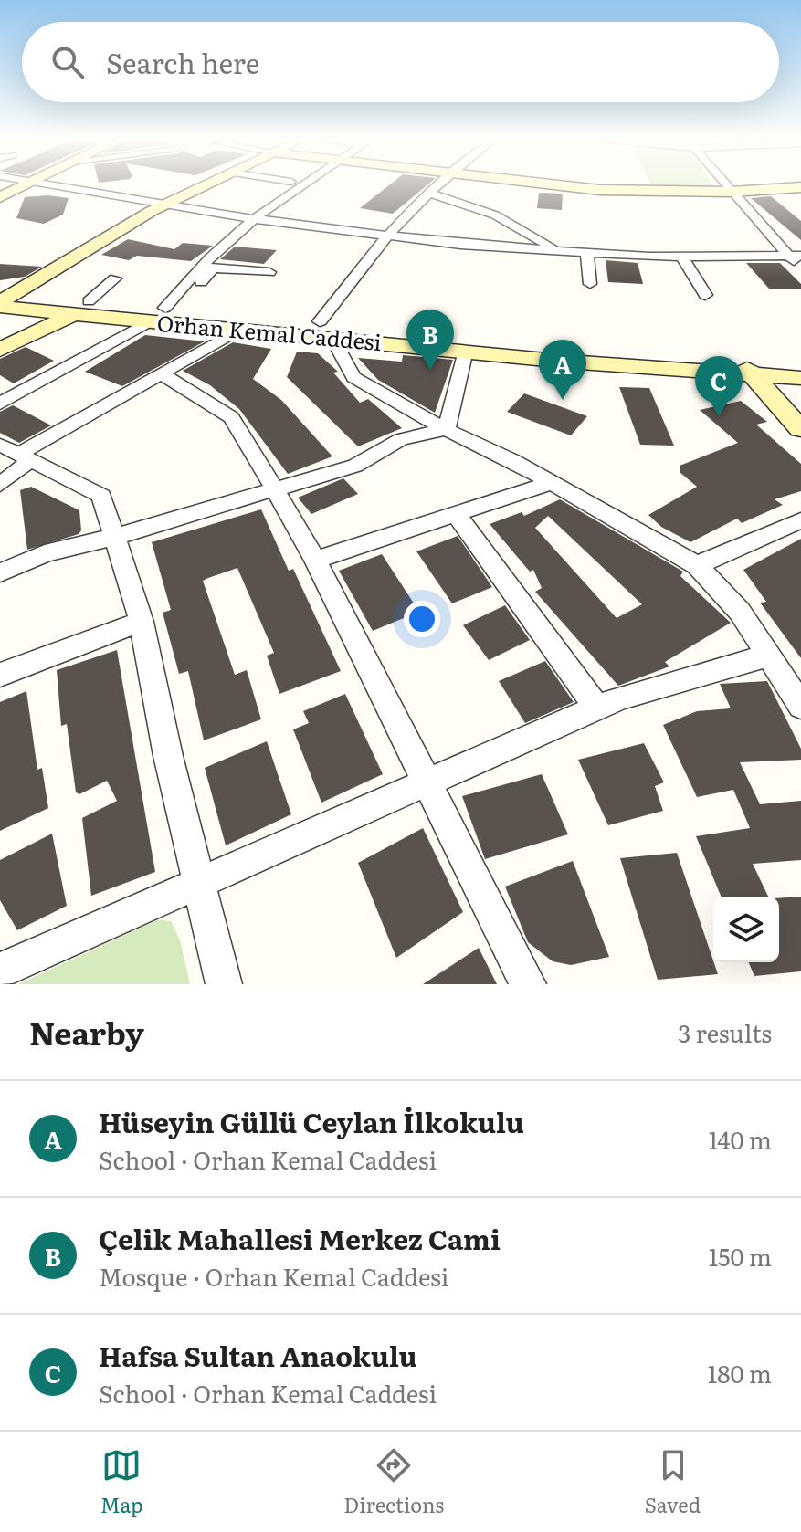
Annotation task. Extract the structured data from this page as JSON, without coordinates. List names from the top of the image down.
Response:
{
  "streets": {
    "street": ["Orhan Kemal Caddesi"]
  },
  "page": {
    "search": "Search here",
    "pins": ["B", "A", "C"],
    "heading": ["Nearby", "3 results"],
    "list": [
      {
        "mark": "A",
        "name": "Hüseyin Güllü Ceylan İlkokulu",
        "note": "School · Orhan Kemal Caddesi",
        "value": "140 m"
      },
      {
        "mark": "B",
        "name": "Çelik Mahallesi Merkez Cami",
        "note": "Mosque · Orhan Kemal Caddesi",
        "value": "150 m"
      },
      {
        "mark": "C",
        "name": "Hafsa Sultan Anaokulu",
        "note": "School · Orhan Kemal Caddesi",
        "value": "180 m"
      }
    ],
    "nav": ["Map", "Directions", "Saved"]
  }
}
